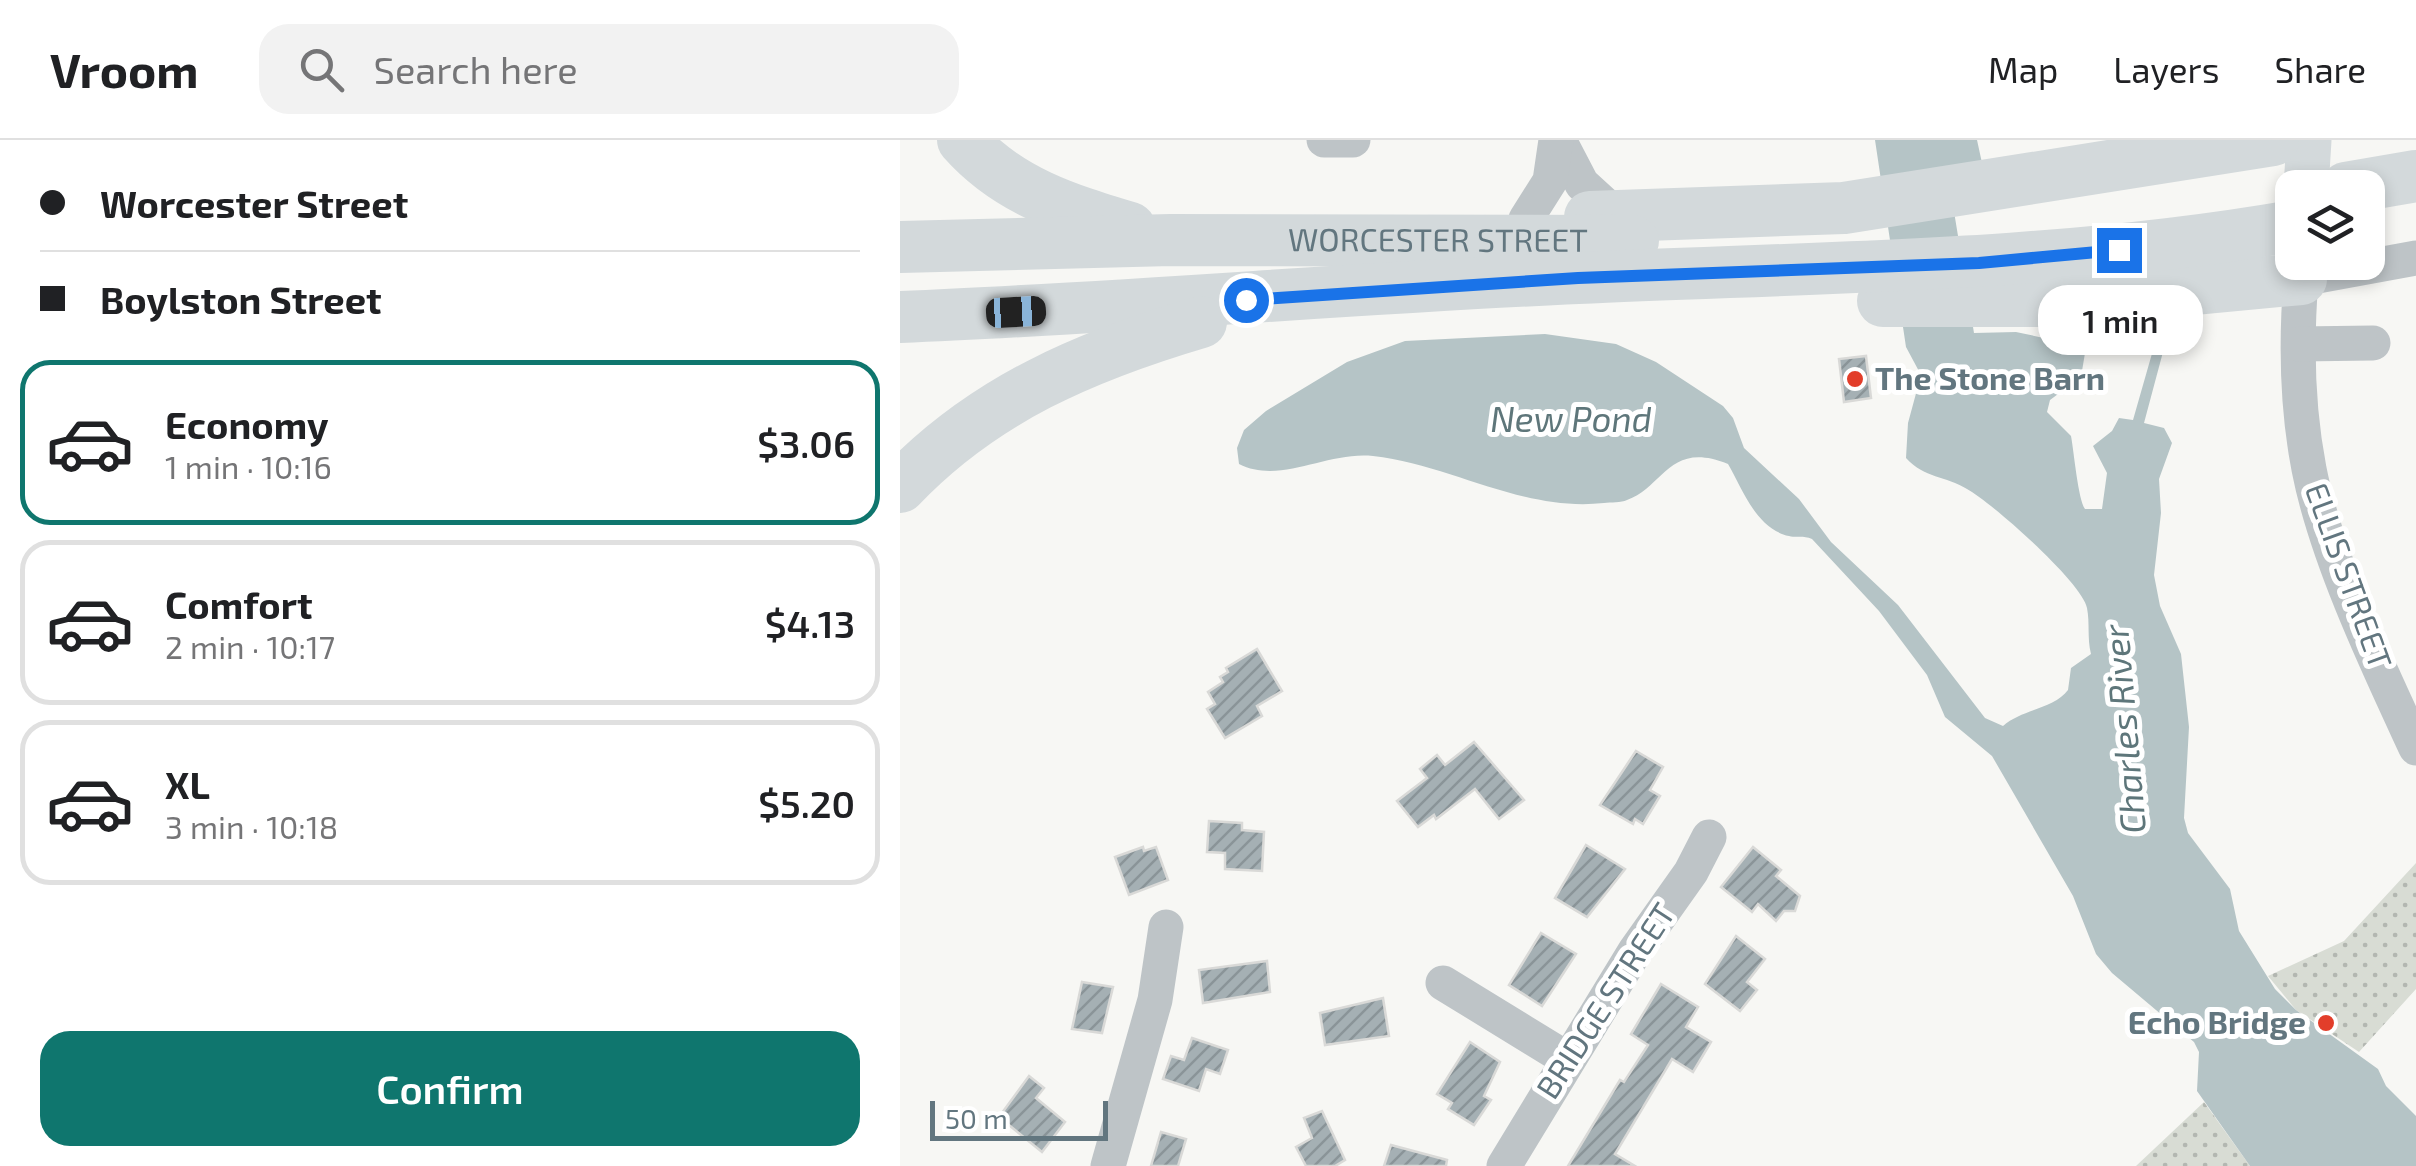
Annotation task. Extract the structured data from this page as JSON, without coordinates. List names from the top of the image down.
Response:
{
  "streets": {
    "highway": ["WORCESTER STREET"],
    "street": ["ELLIS STREET", "BRIDGE STREET"]
  },
  "water": ["New Pond", "Charles River"],
  "places": ["The Stone Barn", "Echo Bridge"],
  "scale_bar": "50 m",
  "page": {
    "header": "Vroom",
    "search": "Search here",
    "nav": ["Map", "Layers", "Share"],
    "banner": ["Worcester Street", "Boylston Street"],
    "bubble": "1 min",
    "list": [
      {
        "name": "Economy",
        "note": "1 min · 10:16",
        "value": "$3.06"
      },
      {
        "name": "Comfort",
        "note": "2 min · 10:17",
        "value": "$4.13"
      },
      {
        "name": "XL",
        "note": "3 min · 10:18",
        "value": "$5.20"
      }
    ],
    "buttons": "Confirm",
    "scale": "50 m"
  }
}
